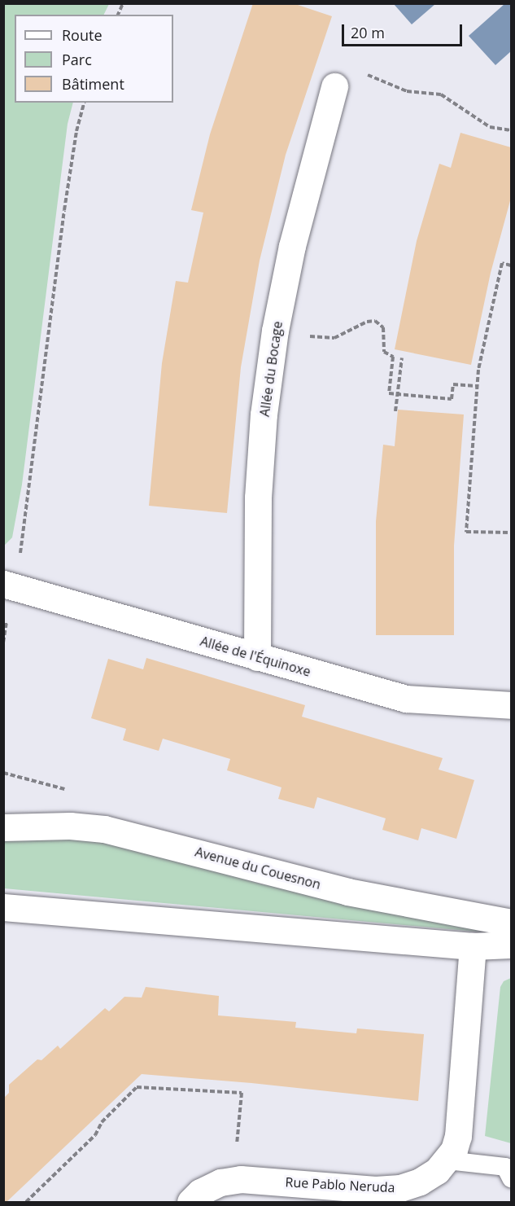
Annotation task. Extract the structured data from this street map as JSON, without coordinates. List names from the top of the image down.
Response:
{
  "streets": {
    "street": [
      "Allée du Bocage",
      "Allée de l'Équinoxe",
      "Avenue du Couesnon",
      "Rue Pablo Neruda"
    ]
  },
  "crossings": [
    ["Allée du Bocage", "Allée de l'Équinoxe"]
  ],
  "legend": ["Route", "Parc", "Bâtiment"],
  "scale_bar": "20 m"
}
